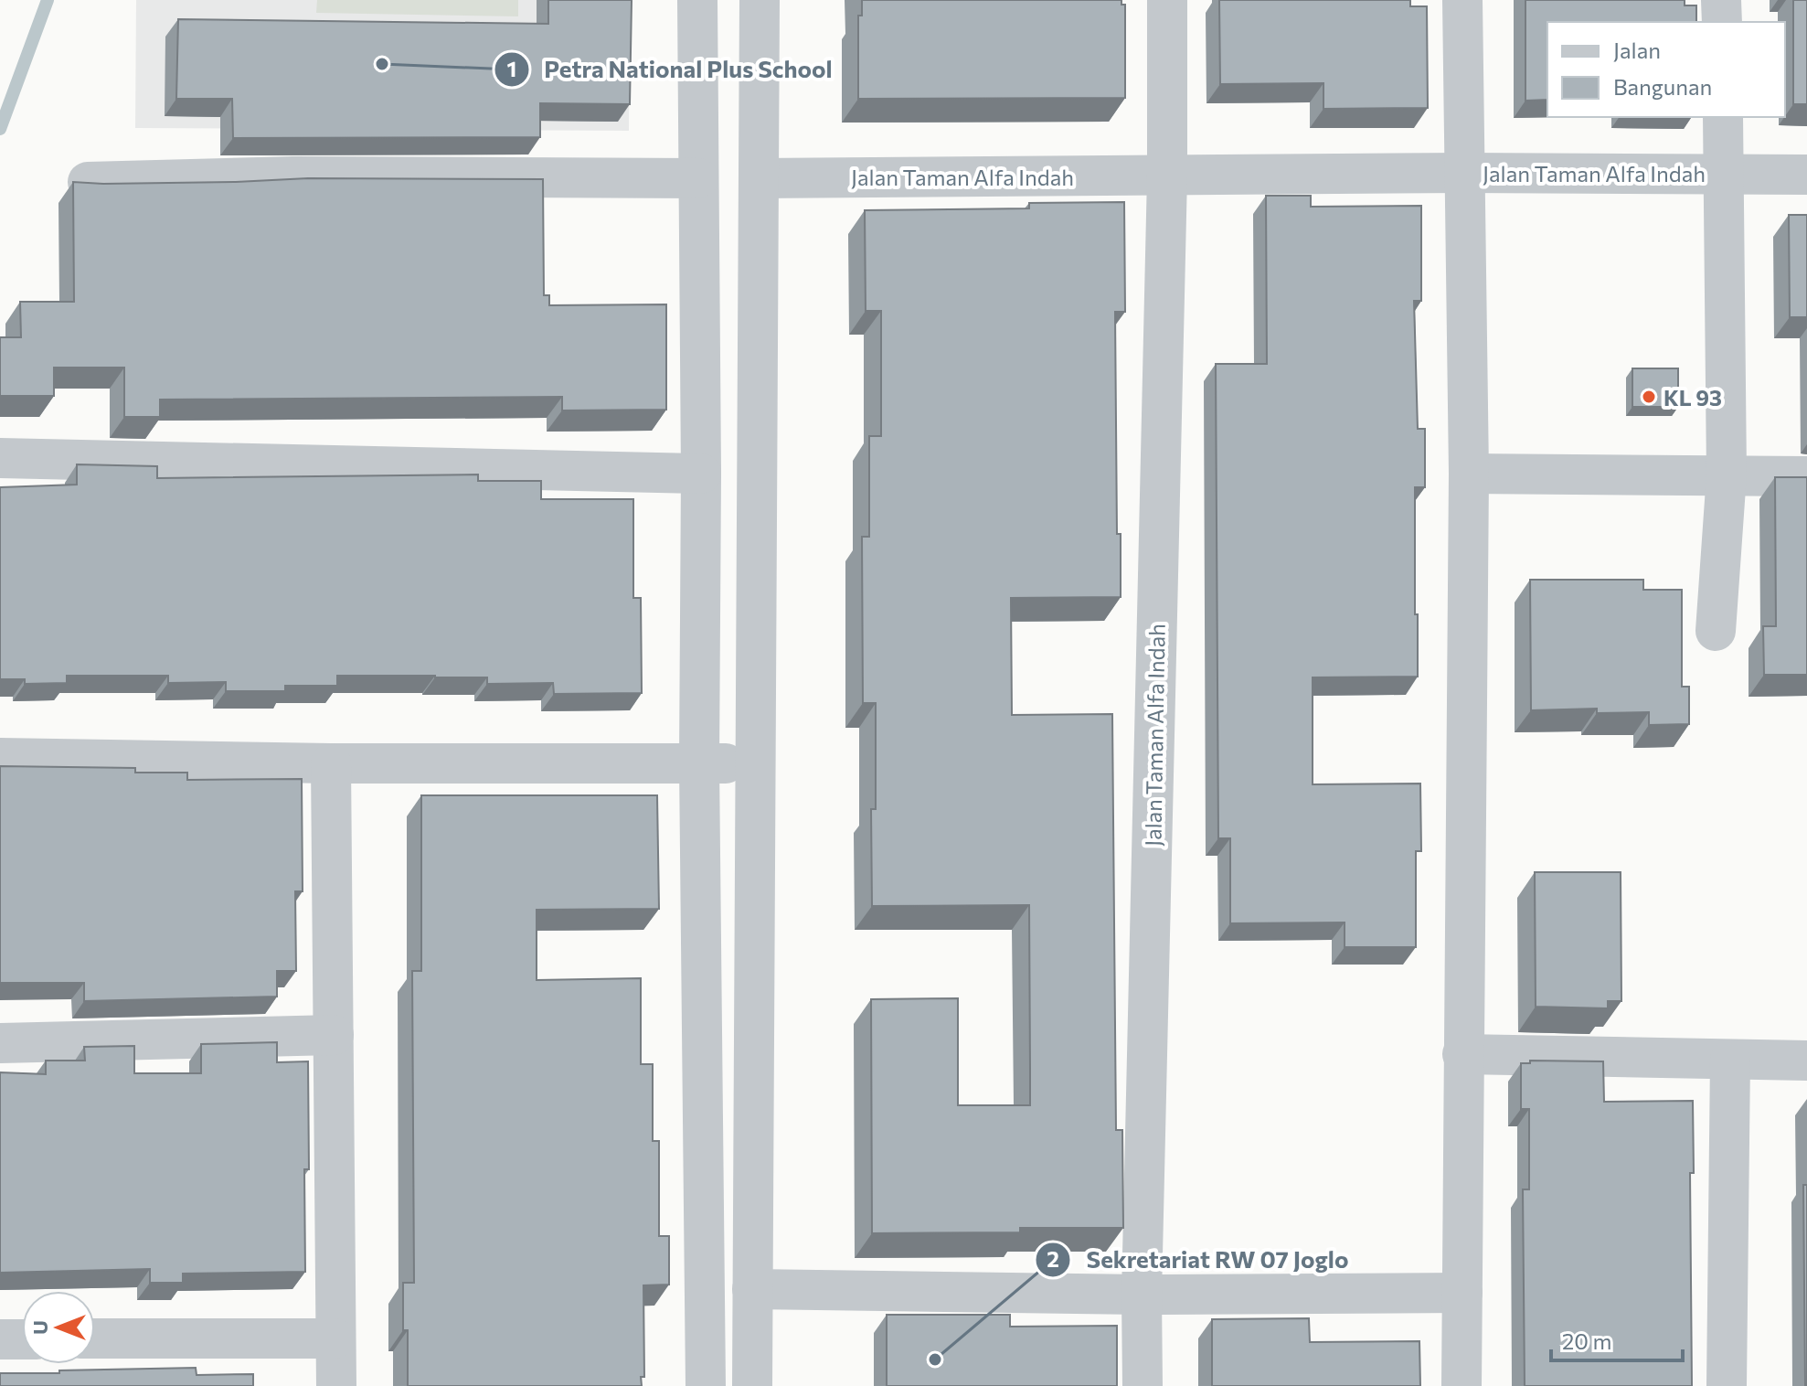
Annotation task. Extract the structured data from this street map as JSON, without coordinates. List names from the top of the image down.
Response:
{
  "streets": {
    "street": ["Jalan Taman Alfa Indah"]
  },
  "places": ["Petra National Plus School", "KL 93", "Sekretariat RW 07 Joglo"],
  "legend": ["Jalan", "Bangunan"],
  "scale_bar": "20 m",
  "north": "left"
}
